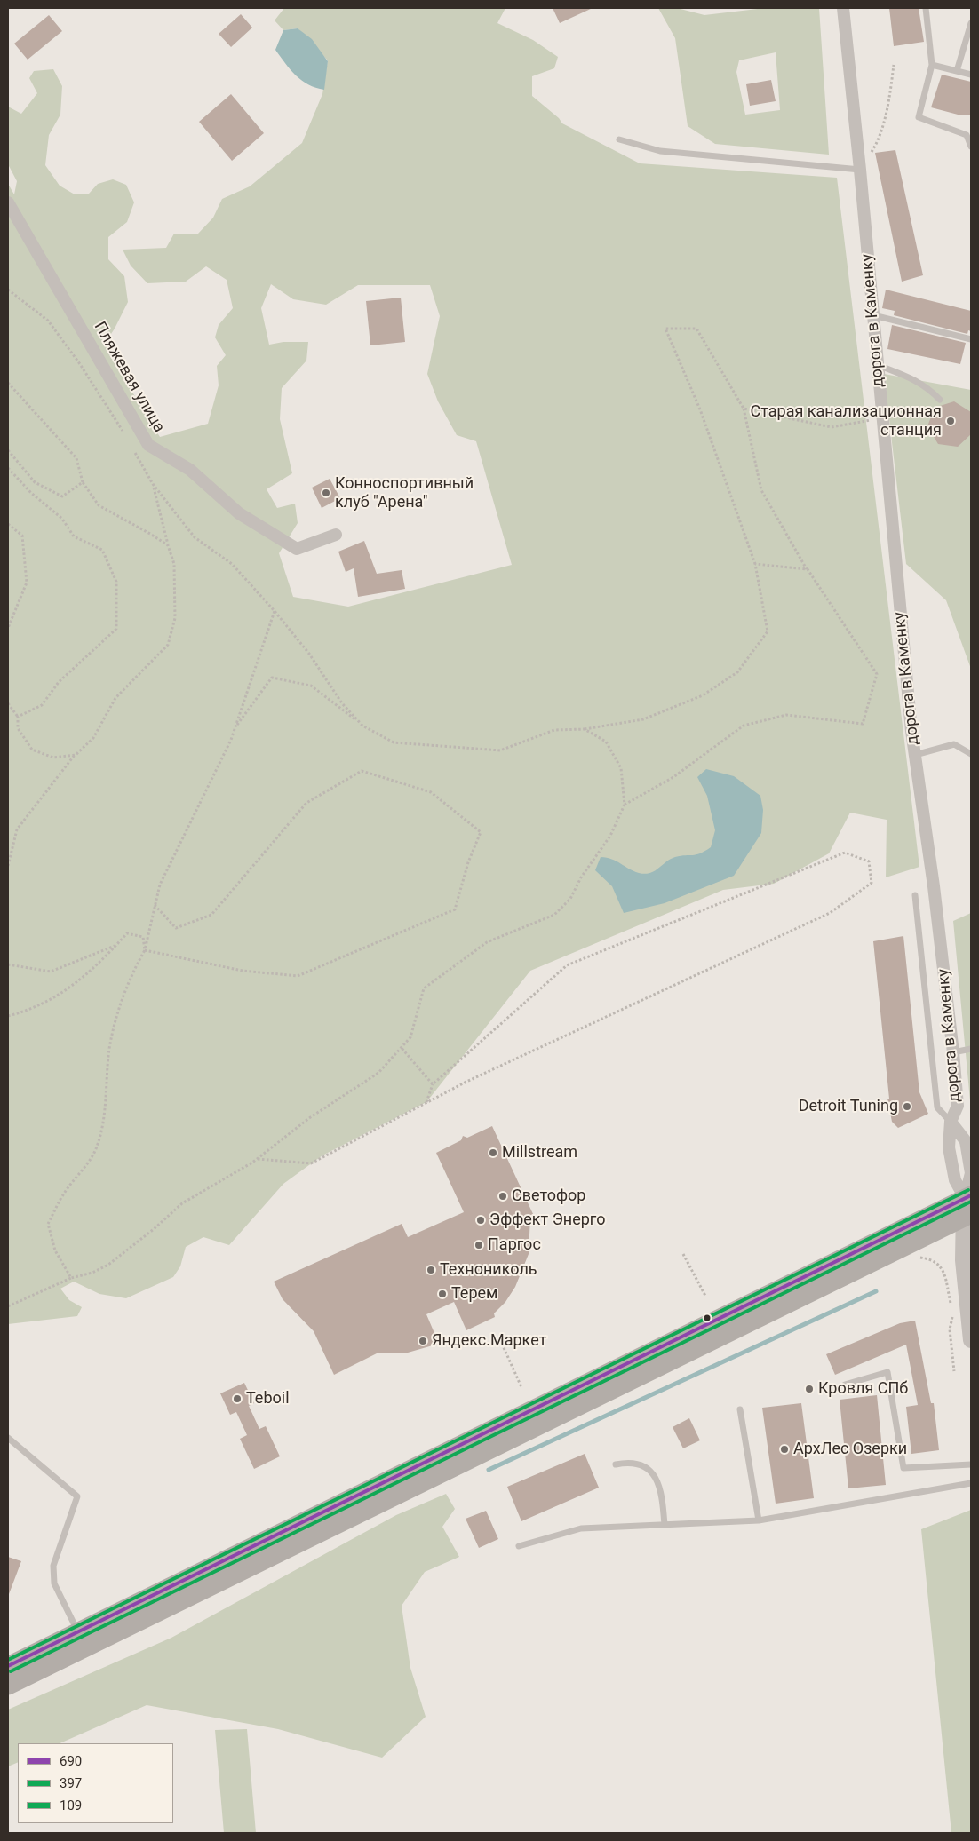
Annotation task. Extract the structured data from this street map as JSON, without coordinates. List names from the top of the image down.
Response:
{
  "streets": {
    "street": ["дорога в Каменку", "Пляжевая улица"]
  },
  "places": [
    "Старая канализационная станция",
    "Конноспортивный клуб \"Арена\"",
    "Detroit Tuning",
    "Millstream",
    "Светофор",
    "Эффект Энерго",
    "Паргос",
    "Технониколь",
    "Терем",
    "Яндекс.Маркет",
    "Кровля СПб",
    "Teboil",
    "АрхЛес Озерки"
  ],
  "lines": ["transit line 109", "transit line 690", "transit line 397"],
  "legend": ["690", "397", "109"]
}
